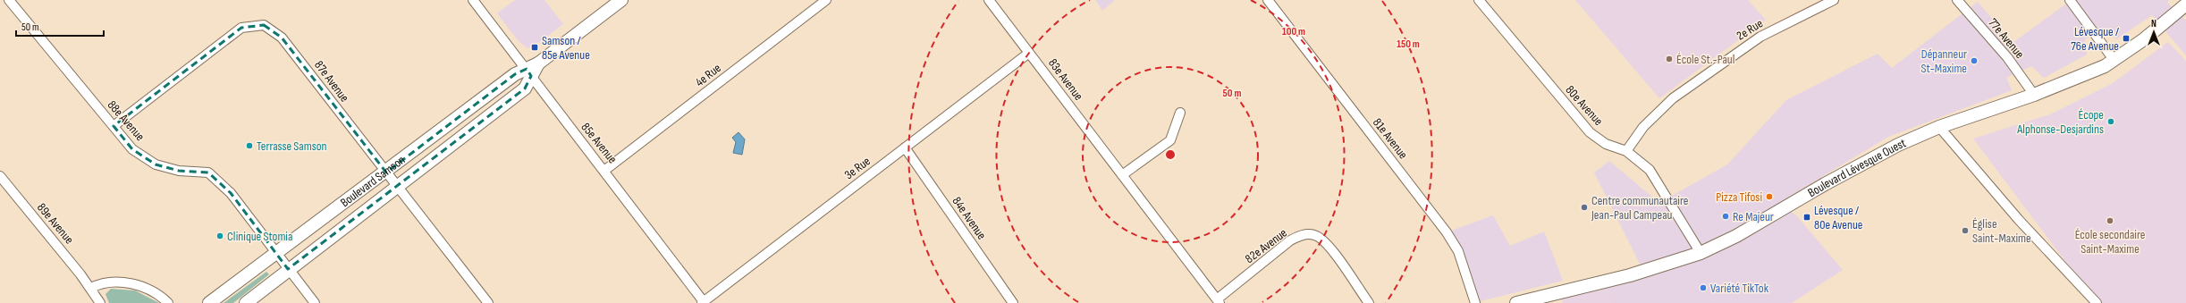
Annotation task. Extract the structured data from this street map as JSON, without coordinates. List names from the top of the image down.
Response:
{
  "streets": {
    "street": [
      "2e Rue",
      "77e Avenue",
      "4e Rue",
      "83e Avenue",
      "87e Avenue",
      "80e Avenue",
      "88e Avenue",
      "81e Avenue",
      "85e Avenue",
      "3e Rue",
      "Boulevard Lévesque Ouest",
      "Boulevard Samson",
      "84e Avenue",
      "89e Avenue",
      "82e Avenue"
    ]
  },
  "crossings": [
    ["2e Rue", "80e Avenue"],
    ["77e Avenue", "Boulevard Lévesque Ouest"],
    ["4e Rue", "85e Avenue"],
    ["83e Avenue", "3e Rue"],
    ["83e Avenue", "82e Avenue"],
    ["87e Avenue", "88e Avenue"],
    ["87e Avenue", "Boulevard Samson"],
    ["80e Avenue", "Boulevard Lévesque Ouest"],
    ["88e Avenue", "Boulevard Samson"],
    ["85e Avenue", "3e Rue"],
    ["85e Avenue", "Boulevard Samson"],
    ["3e Rue", "84e Avenue"]
  ],
  "places": {
    "transit": ["Lévesque / 76e Avenue", "Samson / 85e Avenue", "Lévesque / 80e Avenue"],
    "other": [
      "École St.-Paul",
      "Dépanneur St-Maxime",
      "Écope Alphonse-Desjardins",
      "Terrasse Samson",
      "Pizza Tifosi",
      "Centre communautaire Jean-Paul Campeau",
      "Re Majeur",
      "École secondaire Saint-Maxime",
      "Église Saint-Maxime",
      "Clinique Stomia",
      "Variété TikTok"
    ]
  },
  "scale_bar": "50 m",
  "north": "top",
  "rings": ["100 m", "150 m", "50 m"]
}
